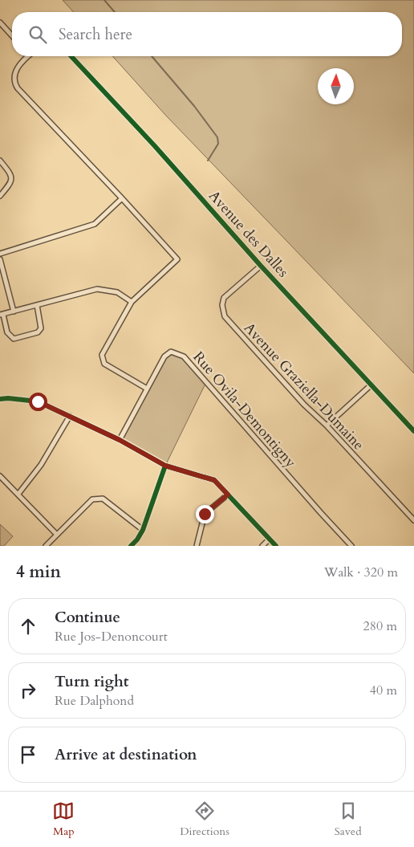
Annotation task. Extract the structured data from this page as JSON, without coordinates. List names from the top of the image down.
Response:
{
  "streets": {
    "street": ["Avenue des Dalles", "Avenue Graziella-Dumaine", "Rue Ovila-Demontigny"]
  },
  "crossings": [
    ["Avenue des Dalles", "Avenue Graziella-Dumaine"]
  ],
  "north": "top",
  "page": {
    "search": "Search here",
    "heading": ["4 min", "Walk · 320 m"],
    "list": [
      ["Continue", "Rue Jos-Denoncourt", "280 m"],
      ["Turn right", "Rue Dalphond", "40 m"],
      "Arrive at destination"
    ],
    "nav": ["Map", "Directions", "Saved"]
  }
}
